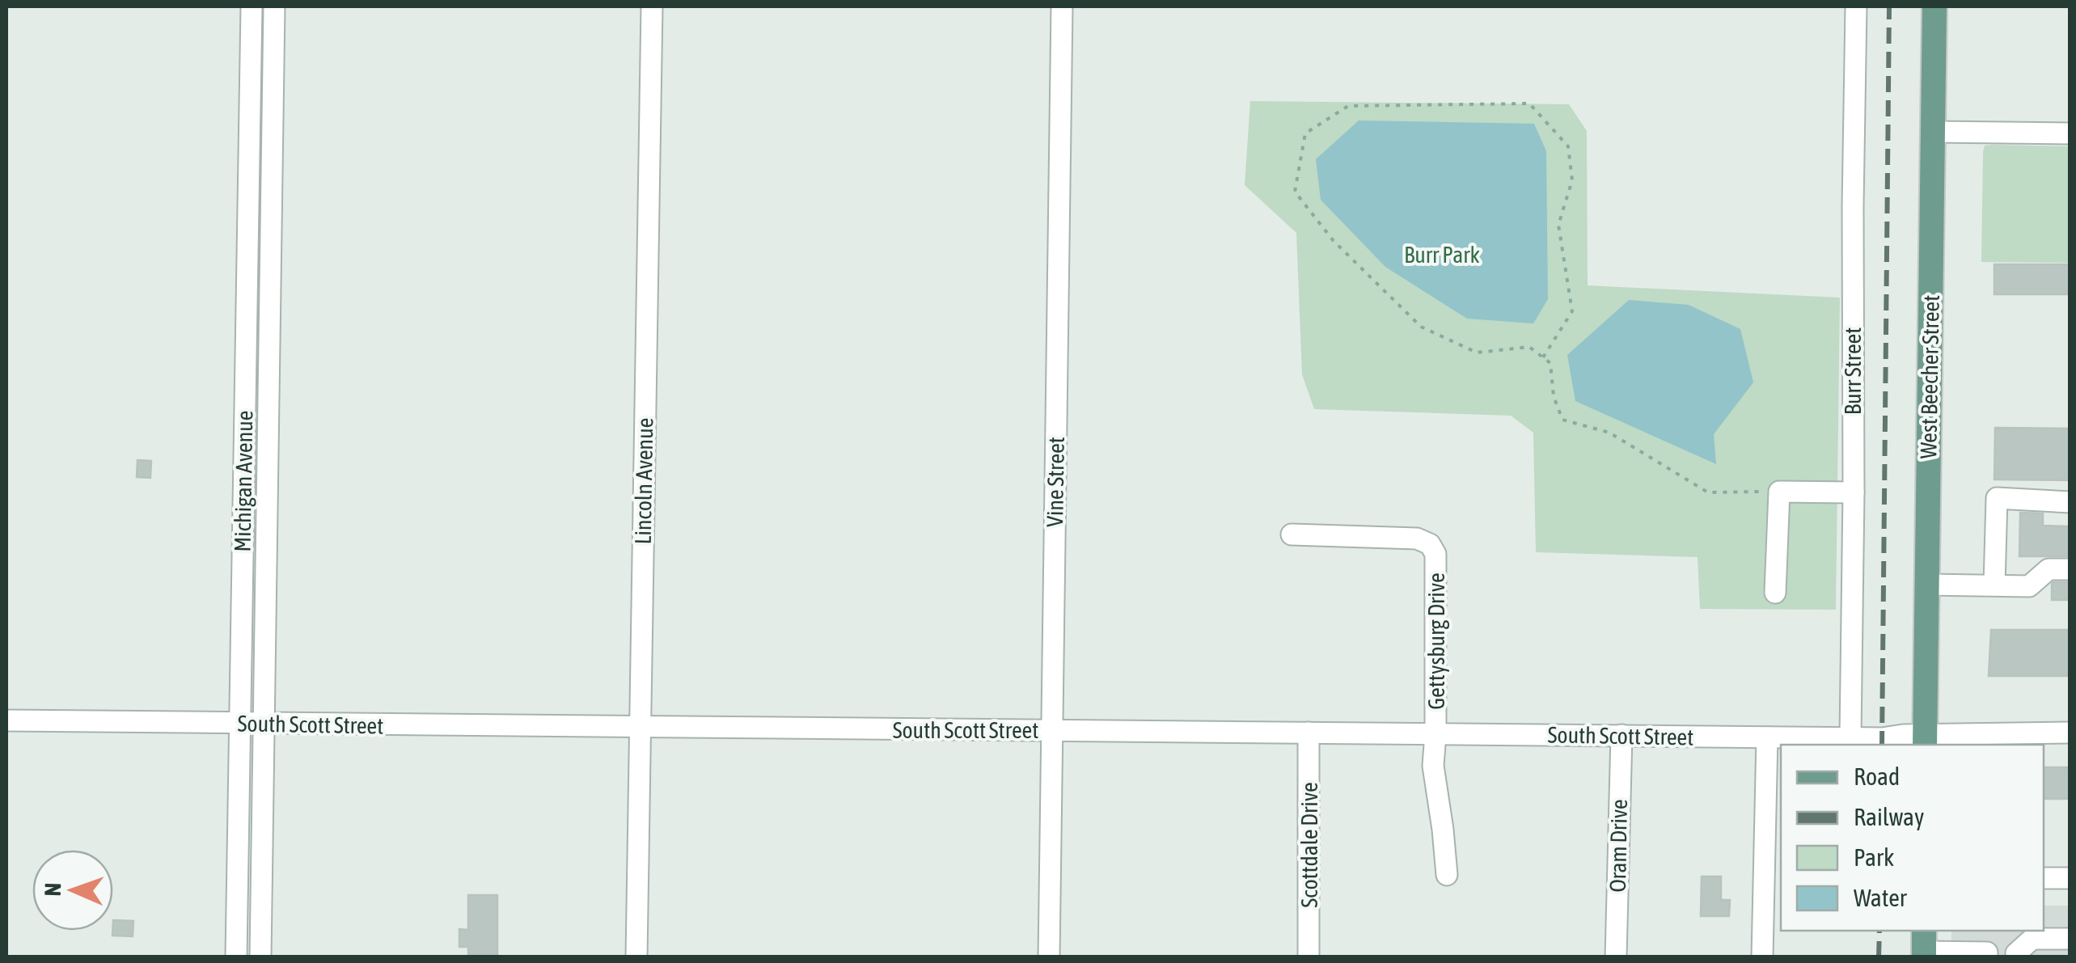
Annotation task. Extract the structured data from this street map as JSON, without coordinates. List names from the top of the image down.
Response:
{
  "streets": {
    "main road": ["West Beecher Street"],
    "street": [
      "Burr Street",
      "Michigan Avenue",
      "Lincoln Avenue",
      "Vine Street",
      "Gettysburg Drive",
      "South Scott Street",
      "Scottdale Drive",
      "Oram Drive"
    ]
  },
  "crossings": [
    ["Burr Street", "South Scott Street"],
    ["West Beecher Street", "South Scott Street"],
    ["Michigan Avenue", "South Scott Street"],
    ["Lincoln Avenue", "South Scott Street"],
    ["Vine Street", "South Scott Street"],
    ["Gettysburg Drive", "South Scott Street"],
    ["South Scott Street", "Scottdale Drive"],
    ["South Scott Street", "Oram Drive"]
  ],
  "parks": ["Burr Park"],
  "legend": [
    "Road",
    "Railway",
    "Park",
    "Water"
  ],
  "north": "left"
}
